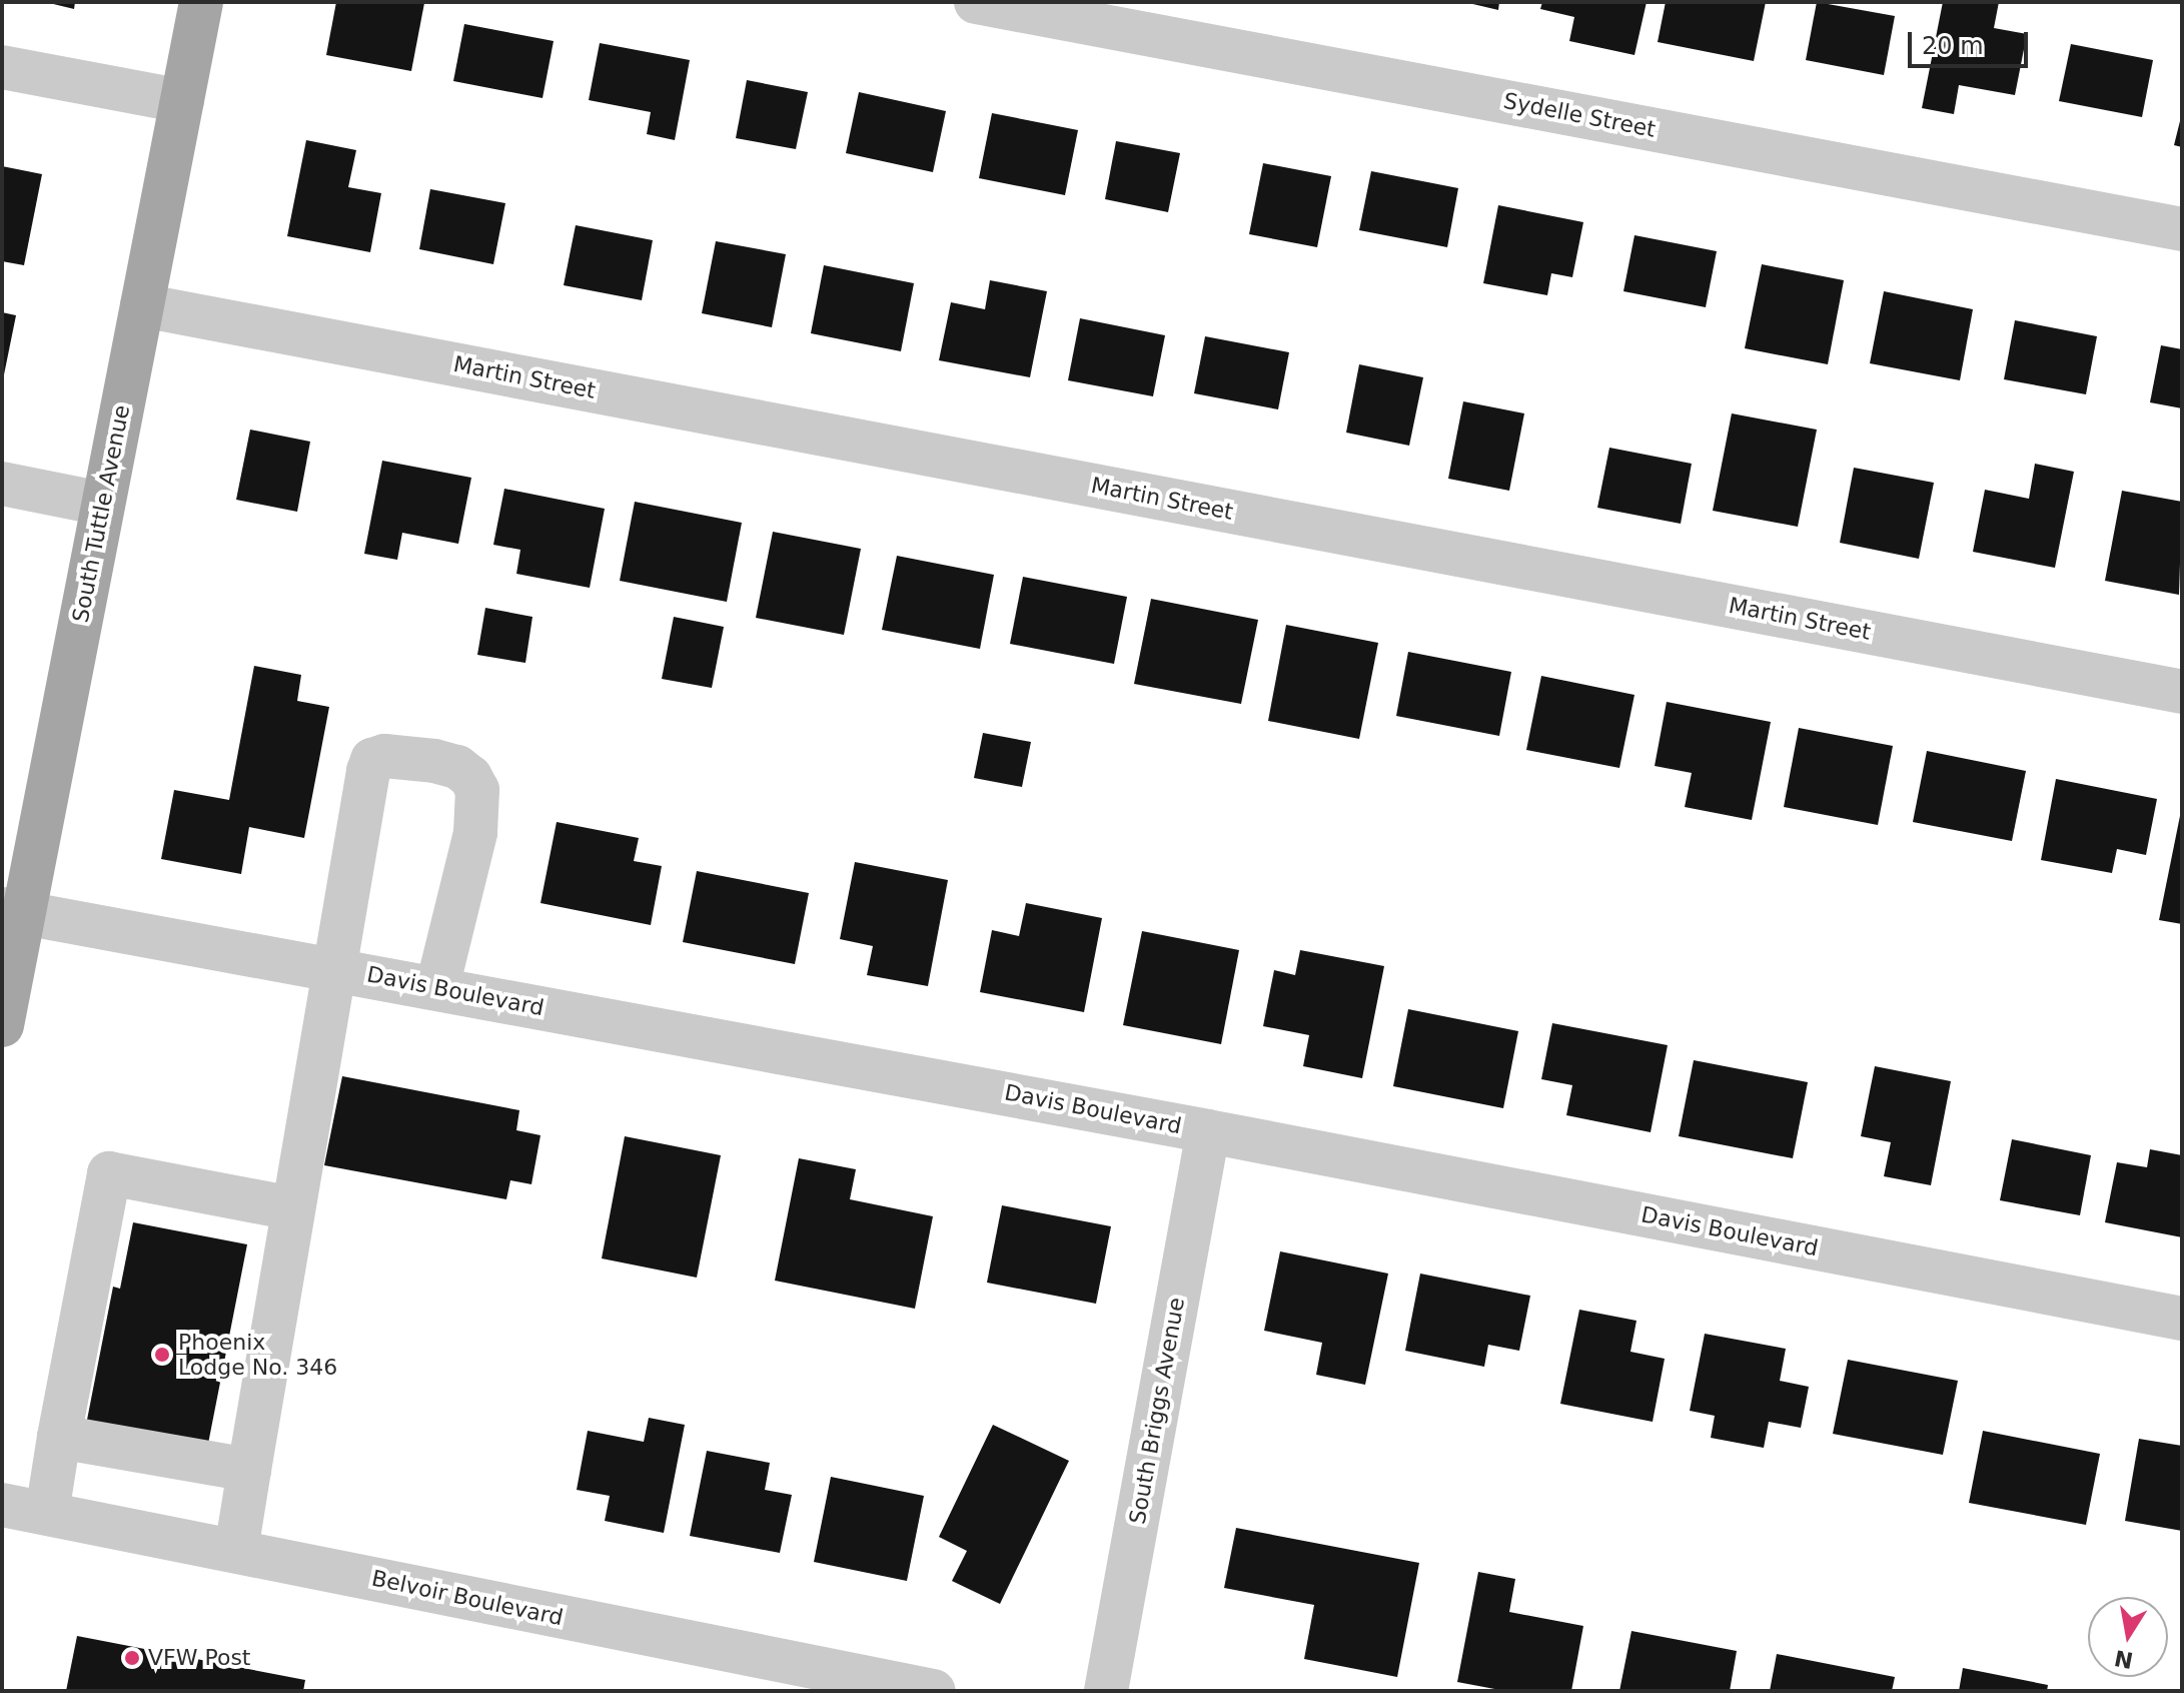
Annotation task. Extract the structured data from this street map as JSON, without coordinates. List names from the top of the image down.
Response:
{
  "streets": {
    "main road": ["South Tuttle Avenue"],
    "street": [
      "Sydelle Street",
      "Martin Street",
      "Davis Boulevard",
      "South Briggs Avenue",
      "Belvoir Boulevard"
    ]
  },
  "crossings": [
    ["Martin Street", "South Tuttle Avenue"],
    ["South Tuttle Avenue", "Davis Boulevard"],
    ["Davis Boulevard", "South Briggs Avenue"]
  ],
  "places": ["Phoenix Lodge No. 346", "VFW Post"],
  "scale_bar": "20 m",
  "north": "bottom"
}
